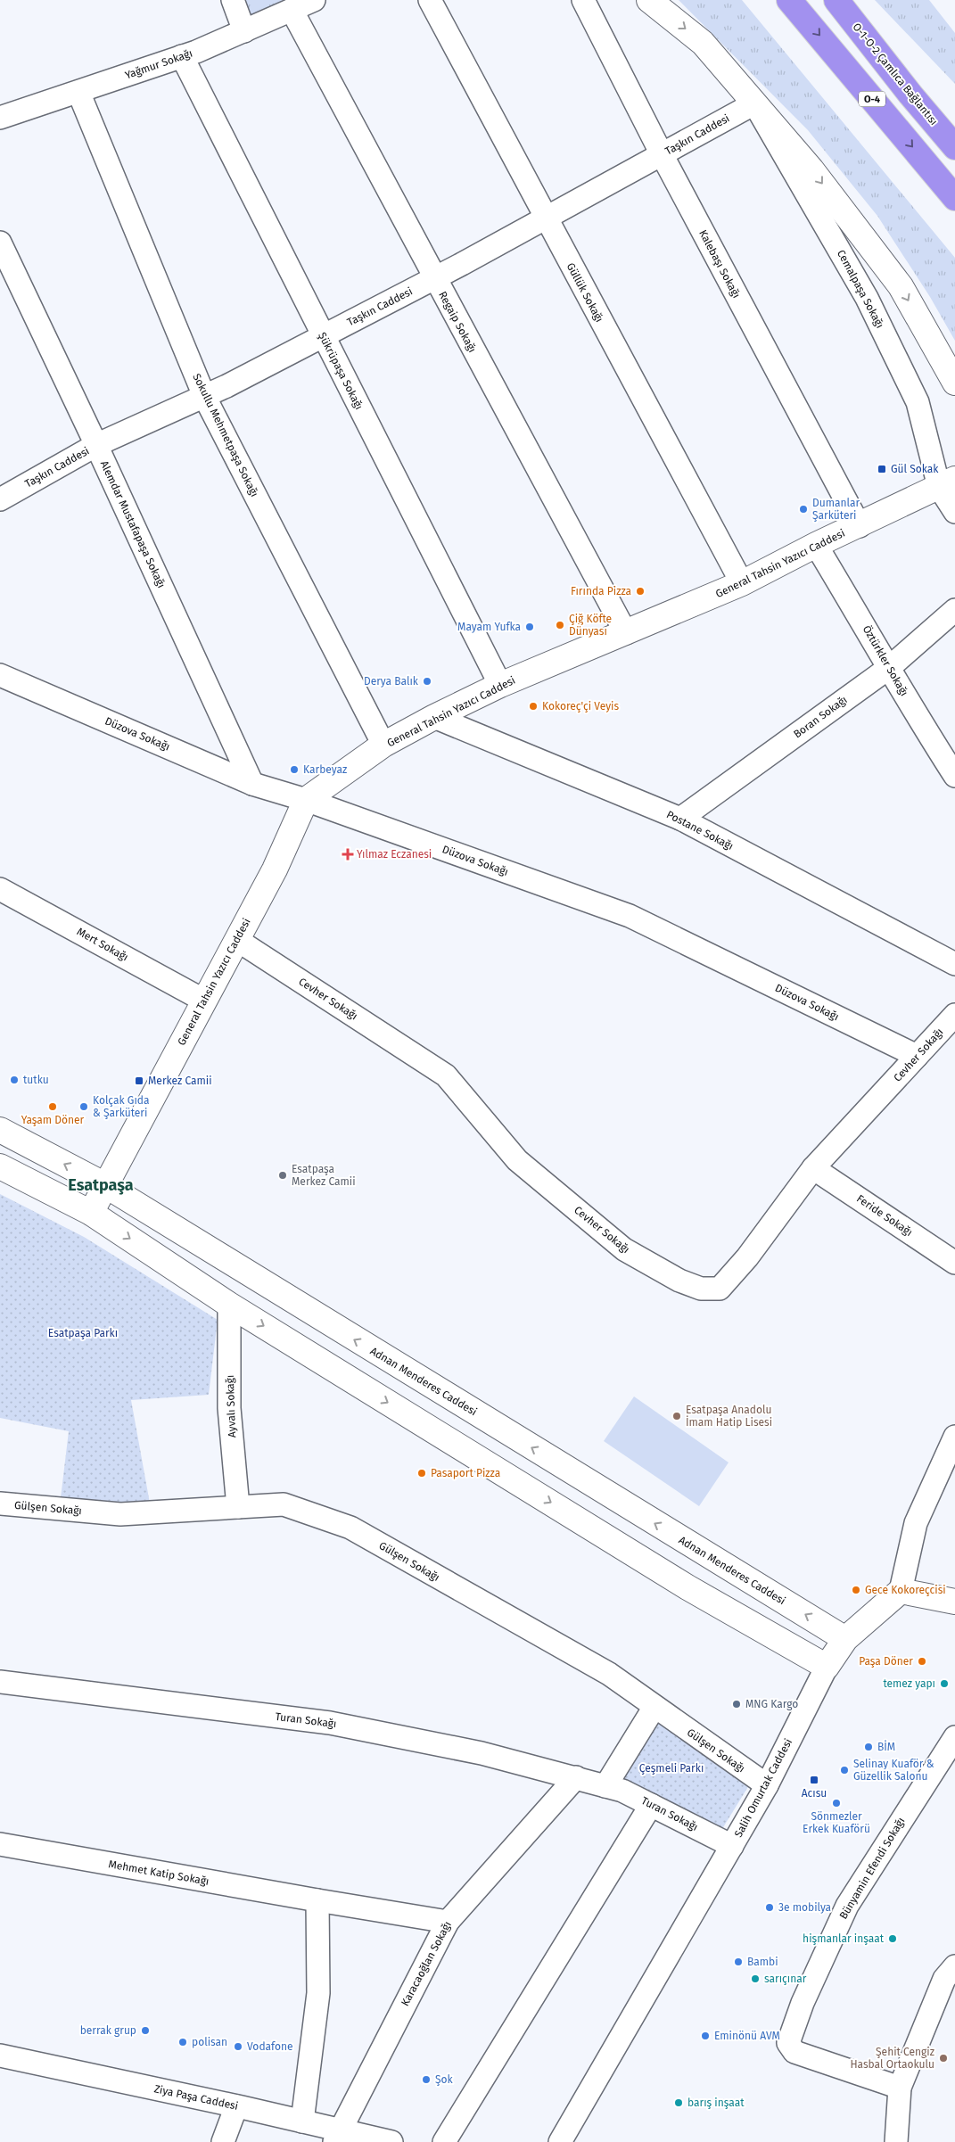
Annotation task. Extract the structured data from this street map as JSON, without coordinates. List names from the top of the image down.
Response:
{
  "streets": {
    "highway": ["O-1-O-2 Çamlıca Bağlantısı", "O-4"],
    "street": [
      "Yağmur Sokağı",
      "Taşkın Caddesi",
      "Kalebaşı Sokağı",
      "Cemalpaşa Sokağı",
      "Güllük Sokağı",
      "Regaip Sokağı",
      "Şükrüpaşa Sokağı",
      "Sokullu Mehmetpaşa Sokağı",
      "Alemdar Mustafapaşa Sokağı",
      "General Tahsin Yazıcı Caddesi",
      "Öztürkler Sokağı",
      "Boran Sokağı",
      "Düzova Sokağı",
      "Postane Sokağı",
      "Mert Sokağı",
      "Cevher Sokağı",
      "Feride Sokağı",
      "Adnan Menderes Caddesi",
      "Ayvalı Sokağı",
      "Gülşen Sokağı",
      "Turan Sokağı",
      "Salih Omurtak Caddesi",
      "Bünyamin Efendi Sokağı",
      "Mehmet Katip Sokağı",
      "Karacaoğlan Sokağı",
      "Ziya Paşa Caddesi"
    ]
  },
  "crossings": [
    ["Yağmur Sokağı", "Regaip Sokağı"],
    ["Yağmur Sokağı", "Şükrüpaşa Sokağı"],
    ["Yağmur Sokağı", "Sokullu Mehmetpaşa Sokağı"],
    ["Taşkın Caddesi", "Kalebaşı Sokağı"],
    ["Taşkın Caddesi", "Cemalpaşa Sokağı"],
    ["Taşkın Caddesi", "Güllük Sokağı"],
    ["Taşkın Caddesi", "Regaip Sokağı"],
    ["Taşkın Caddesi", "Şükrüpaşa Sokağı"],
    ["Taşkın Caddesi", "Sokullu Mehmetpaşa Sokağı"],
    ["Taşkın Caddesi", "Alemdar Mustafapaşa Sokağı"],
    ["Kalebaşı Sokağı", "General Tahsin Yazıcı Caddesi"],
    ["Cemalpaşa Sokağı", "General Tahsin Yazıcı Caddesi"],
    ["Güllük Sokağı", "General Tahsin Yazıcı Caddesi"],
    ["Regaip Sokağı", "General Tahsin Yazıcı Caddesi"],
    ["Şükrüpaşa Sokağı", "General Tahsin Yazıcı Caddesi"],
    ["Sokullu Mehmetpaşa Sokağı", "General Tahsin Yazıcı Caddesi"],
    ["Alemdar Mustafapaşa Sokağı", "Düzova Sokağı"],
    ["General Tahsin Yazıcı Caddesi", "Öztürkler Sokağı"],
    ["General Tahsin Yazıcı Caddesi", "Düzova Sokağı"],
    ["General Tahsin Yazıcı Caddesi", "Postane Sokağı"],
    ["General Tahsin Yazıcı Caddesi", "Mert Sokağı"],
    ["General Tahsin Yazıcı Caddesi", "Cevher Sokağı"],
    ["General Tahsin Yazıcı Caddesi", "Adnan Menderes Caddesi"],
    ["Öztürkler Sokağı", "Boran Sokağı"],
    ["Boran Sokağı", "Postane Sokağı"],
    ["Düzova Sokağı", "Cevher Sokağı"],
    ["Cevher Sokağı", "Feride Sokağı"],
    ["Adnan Menderes Caddesi", "Salih Omurtak Caddesi"],
    ["Ayvalı Sokağı", "Gülşen Sokağı"],
    ["Gülşen Sokağı", "Salih Omurtak Caddesi"],
    ["Turan Sokağı", "Salih Omurtak Caddesi"],
    ["Turan Sokağı", "Karacaoğlan Sokağı"],
    ["Mehmet Katip Sokağı", "Karacaoğlan Sokağı"],
    ["Karacaoğlan Sokağı", "Ziya Paşa Caddesi"]
  ],
  "districts": ["Esatpaşa"],
  "parks": ["Esatpaşa Parkı", "Çeşmeli Parkı"],
  "places": {
    "transit": ["Gül Sokak", "Merkez Camii", "Acısu"],
    "other": [
      "Dumanlar Şarküteri",
      "Fırında Pizza",
      "Çiğ Köfte Dünyası",
      "Mayam Yufka",
      "Derya Balık",
      "Kokoreç'çi Veyis",
      "Karbeyaz",
      "tutku",
      "Yaşam Döner",
      "Kolçak Gıda & Şarküteri",
      "Esatpaşa Merkez Camii",
      "Esatpaşa Anadolu İmam Hatip Lisesi",
      "Pasaport Pizza",
      "Gece Kokoreçcisi",
      "Paşa Döner",
      "temez yapı",
      "MNG Kargo",
      "BİM",
      "Selinay Kuaför & Güzellik Salonu",
      "Sönmezler Erkek Kuaförü",
      "3e mobilya",
      "hişmanlar inşaat",
      "Bambi",
      "sarıçınar",
      "berrak grup",
      "Eminönü AVM",
      "polisan",
      "Vodafone",
      "Şehit Cengiz Hasbal Ortaokulu",
      "Şok",
      "barış inşaat"
    ],
    "health": ["Yılmaz Eczanesi"]
  }
}
